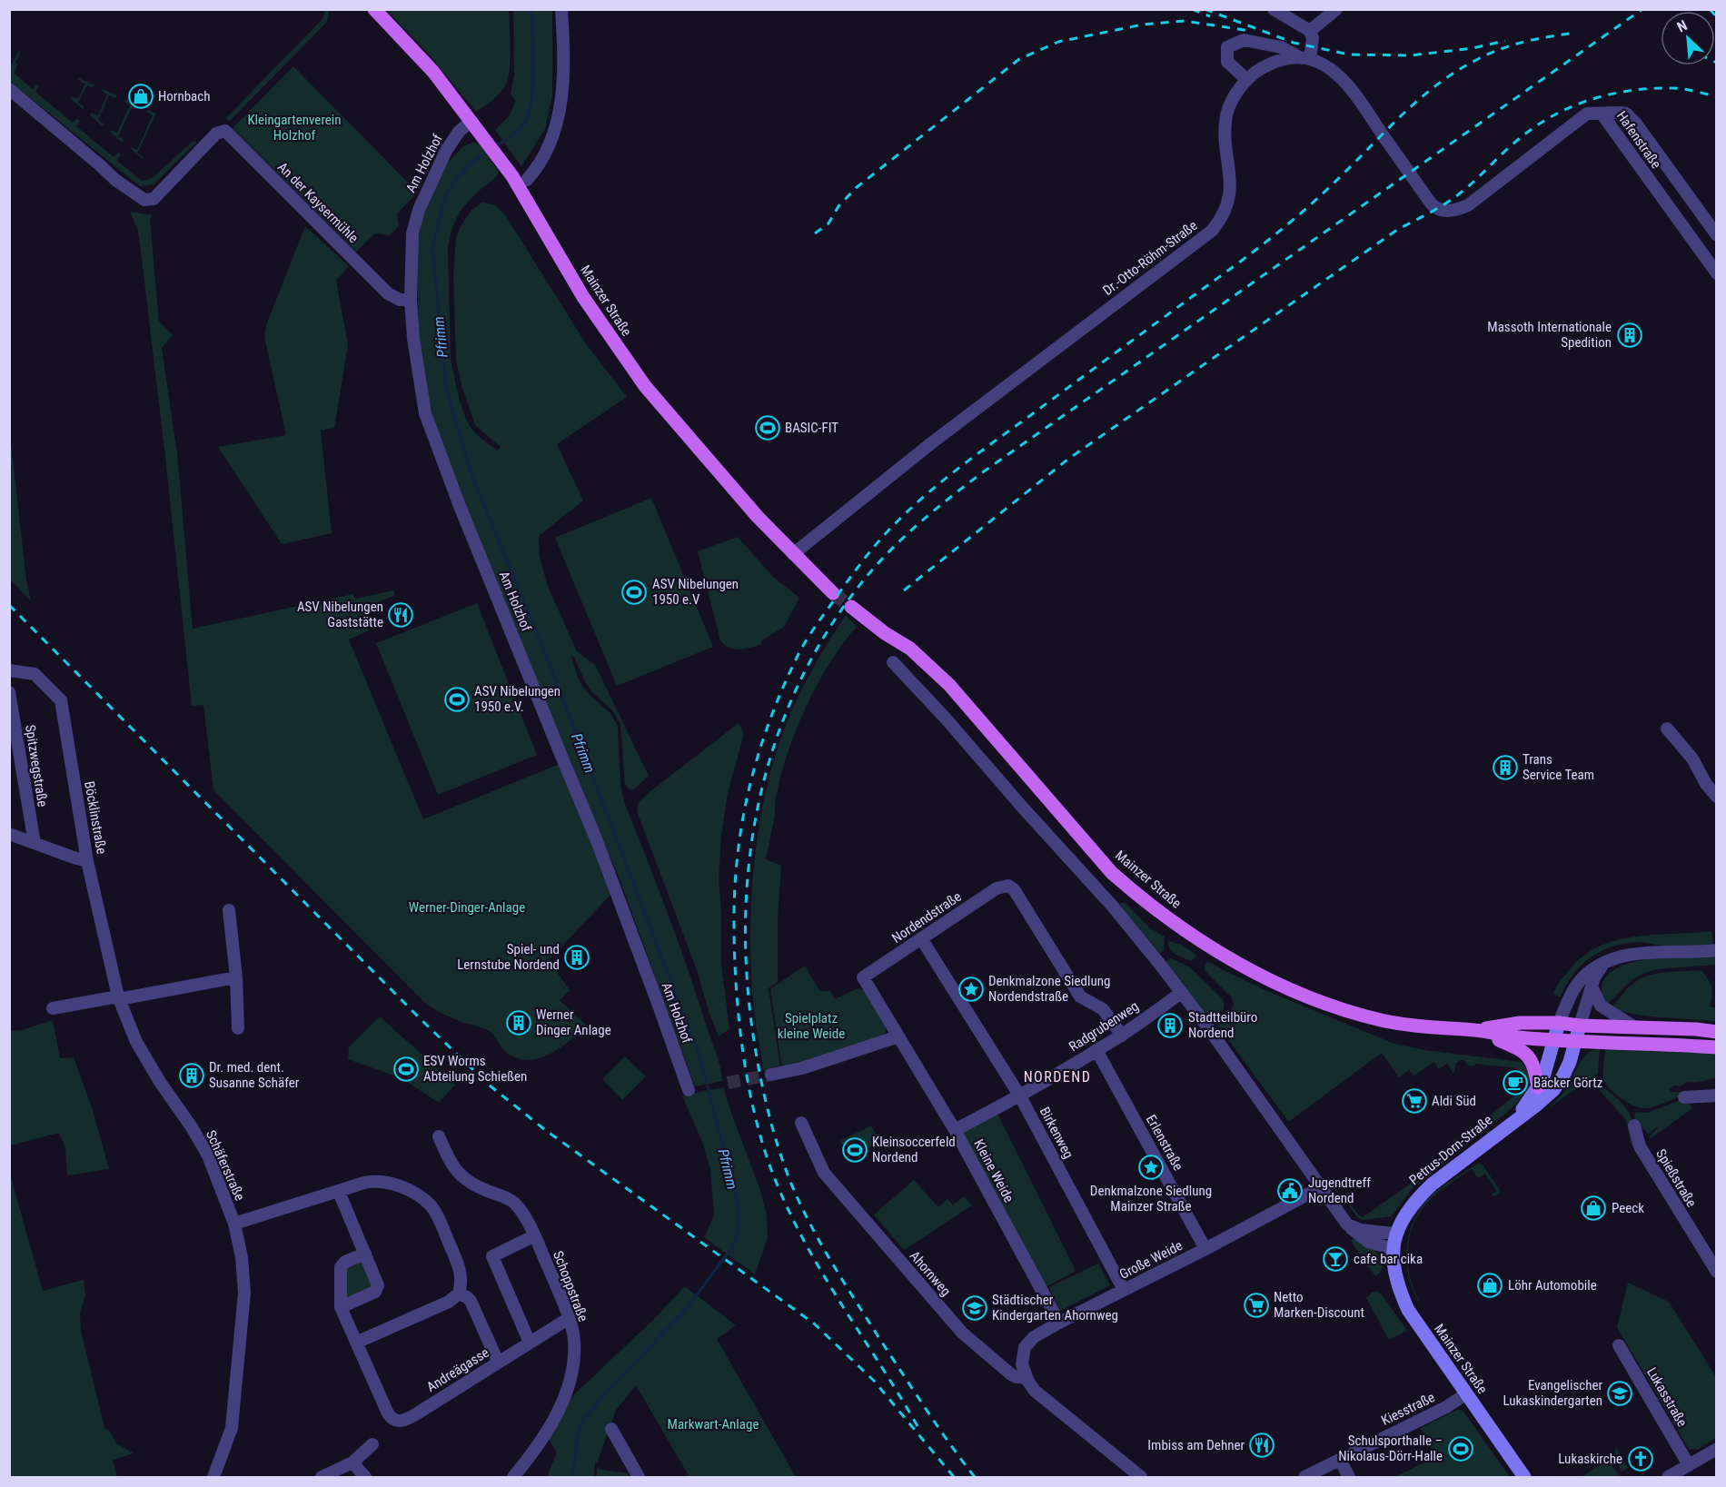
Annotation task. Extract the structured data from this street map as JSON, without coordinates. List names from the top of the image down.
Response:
{
  "streets": {
    "main road": ["Mainzer Straße", "Petrus-Dorn-Straße"],
    "street": [
      "Hafenstraße",
      "Am Holzhof",
      "An der Kaysermühle",
      "Dr.-Otto-Röhm-Straße",
      "Spitzwegstraße",
      "Böcklinstraße",
      "Nordendstraße",
      "Radgrubenweg",
      "Birkenweg",
      "Erlenstraße",
      "Schäferstraße",
      "Kleine Weide",
      "Spießstraße",
      "Große Weide",
      "Ahornweg",
      "Schoppstraße",
      "Andreägasse",
      "Lukasstraße",
      "Kiesstraße"
    ]
  },
  "crossings": [
    ["Am Holzhof", "An der Kaysermühle"],
    ["Am Holzhof", "Mainzer Straße"],
    ["Dr.-Otto-Röhm-Straße", "Mainzer Straße"],
    ["Mainzer Straße", "Petrus-Dorn-Straße"],
    ["Mainzer Straße", "Kiesstraße"],
    ["Böcklinstraße", "Schäferstraße"],
    ["Nordendstraße", "Radgrubenweg"],
    ["Nordendstraße", "Birkenweg"],
    ["Nordendstraße", "Kleine Weide"],
    ["Radgrubenweg", "Birkenweg"],
    ["Radgrubenweg", "Erlenstraße"],
    ["Radgrubenweg", "Kleine Weide"],
    ["Birkenweg", "Große Weide"],
    ["Erlenstraße", "Große Weide"],
    ["Kleine Weide", "Große Weide"],
    ["Große Weide", "Ahornweg"],
    ["Schoppstraße", "Andreägasse"]
  ],
  "districts": ["NORDEND"],
  "water": ["Pfrimm"],
  "parks": [
    "Kleingartenverein Holzhof",
    "Werner-Dinger-Anlage",
    "Spielplatz kleine Weide",
    "Markwart-Anlage"
  ],
  "places": {
    "shop": ["Hornbach", "Peeck", "Löhr Automobile"],
    "building": [
      "Massoth Internationale Spedition",
      "Trans Service Team",
      "Spiel- und Lernstube Nordend",
      "Werner Dinger Anlage",
      "Stadtteilbüro Nordend",
      "Dr. med. dent. Susanne Schäfer"
    ],
    "sports": [
      "BASIC-FIT",
      "ASV Nibelungen 1950 e.V",
      "ASV Nibelungen 1950 e.V.",
      "ESV Worms Abteilung Schießen",
      "Kleinsoccerfeld Nordend",
      "Schulsporthalle – Nikolaus-Dörr-Halle"
    ],
    "restaurant": ["ASV Nibelungen Gaststätte", "Imbiss am Dehner"],
    "place": ["Denkmalzone Siedlung Nordendstraße", "Denkmalzone Siedlung Mainzer Straße"],
    "cafe": ["Bäcker Görtz"],
    "supermarket": ["Aldi Süd", "Netto Marken-Discount"],
    "public building": ["Jugendtreff Nordend"],
    "bar": ["cafe bar cika"],
    "school or university": ["Städtischer Kindergarten Ahornweg", "Evangelischer Lukaskindergarten"],
    "church": ["Lukaskirche"]
  },
  "north": "top left"
}
